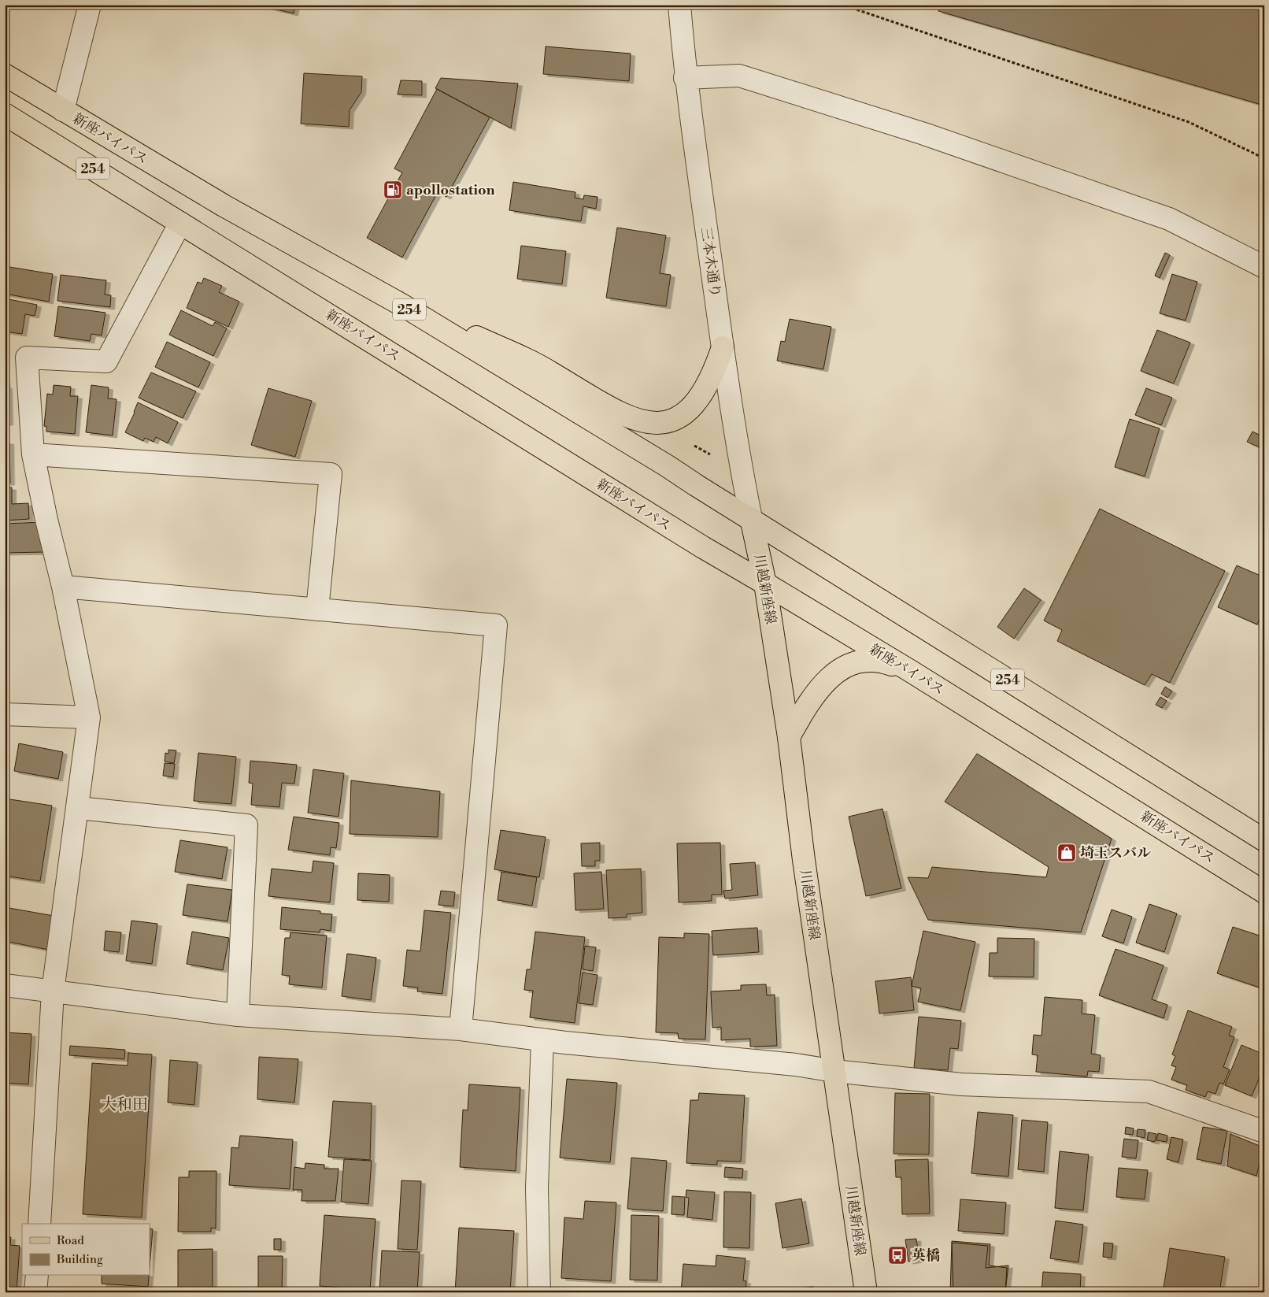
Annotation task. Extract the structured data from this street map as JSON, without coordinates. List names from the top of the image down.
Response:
{
  "streets": {
    "main road": ["新座バイパス", "254", "川越新座線"],
    "street": ["三本木通り"]
  },
  "crossings": [
    ["新座バイパス", "三本木通り"],
    ["新座バイパス", "川越新座線"],
    ["三本木通り", "川越新座線"]
  ],
  "districts": ["大和田"],
  "places": {
    "fuel station": ["apollostation"],
    "shop": ["埼玉スバル"],
    "bus stop": ["英橋"]
  },
  "legend": ["Road", "Building"]
}
